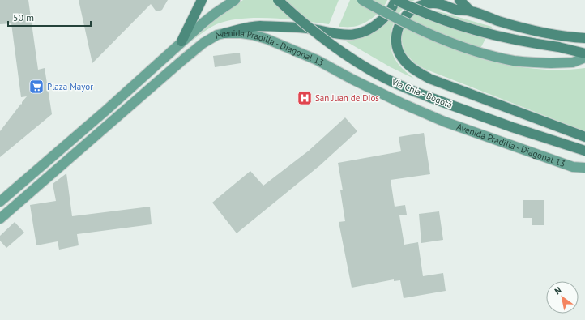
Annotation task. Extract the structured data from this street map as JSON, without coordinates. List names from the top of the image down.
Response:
{
  "streets": {
    "highway": ["Vía Chía - Bogotá"],
    "main road": ["Avenida Pradilla - Diagonal 13"]
  },
  "places": {
    "supermarket": ["Plaza Mayor"],
    "hospital": ["San Juan de Dios"]
  },
  "scale_bar": "50 m",
  "north": "top left"
}
